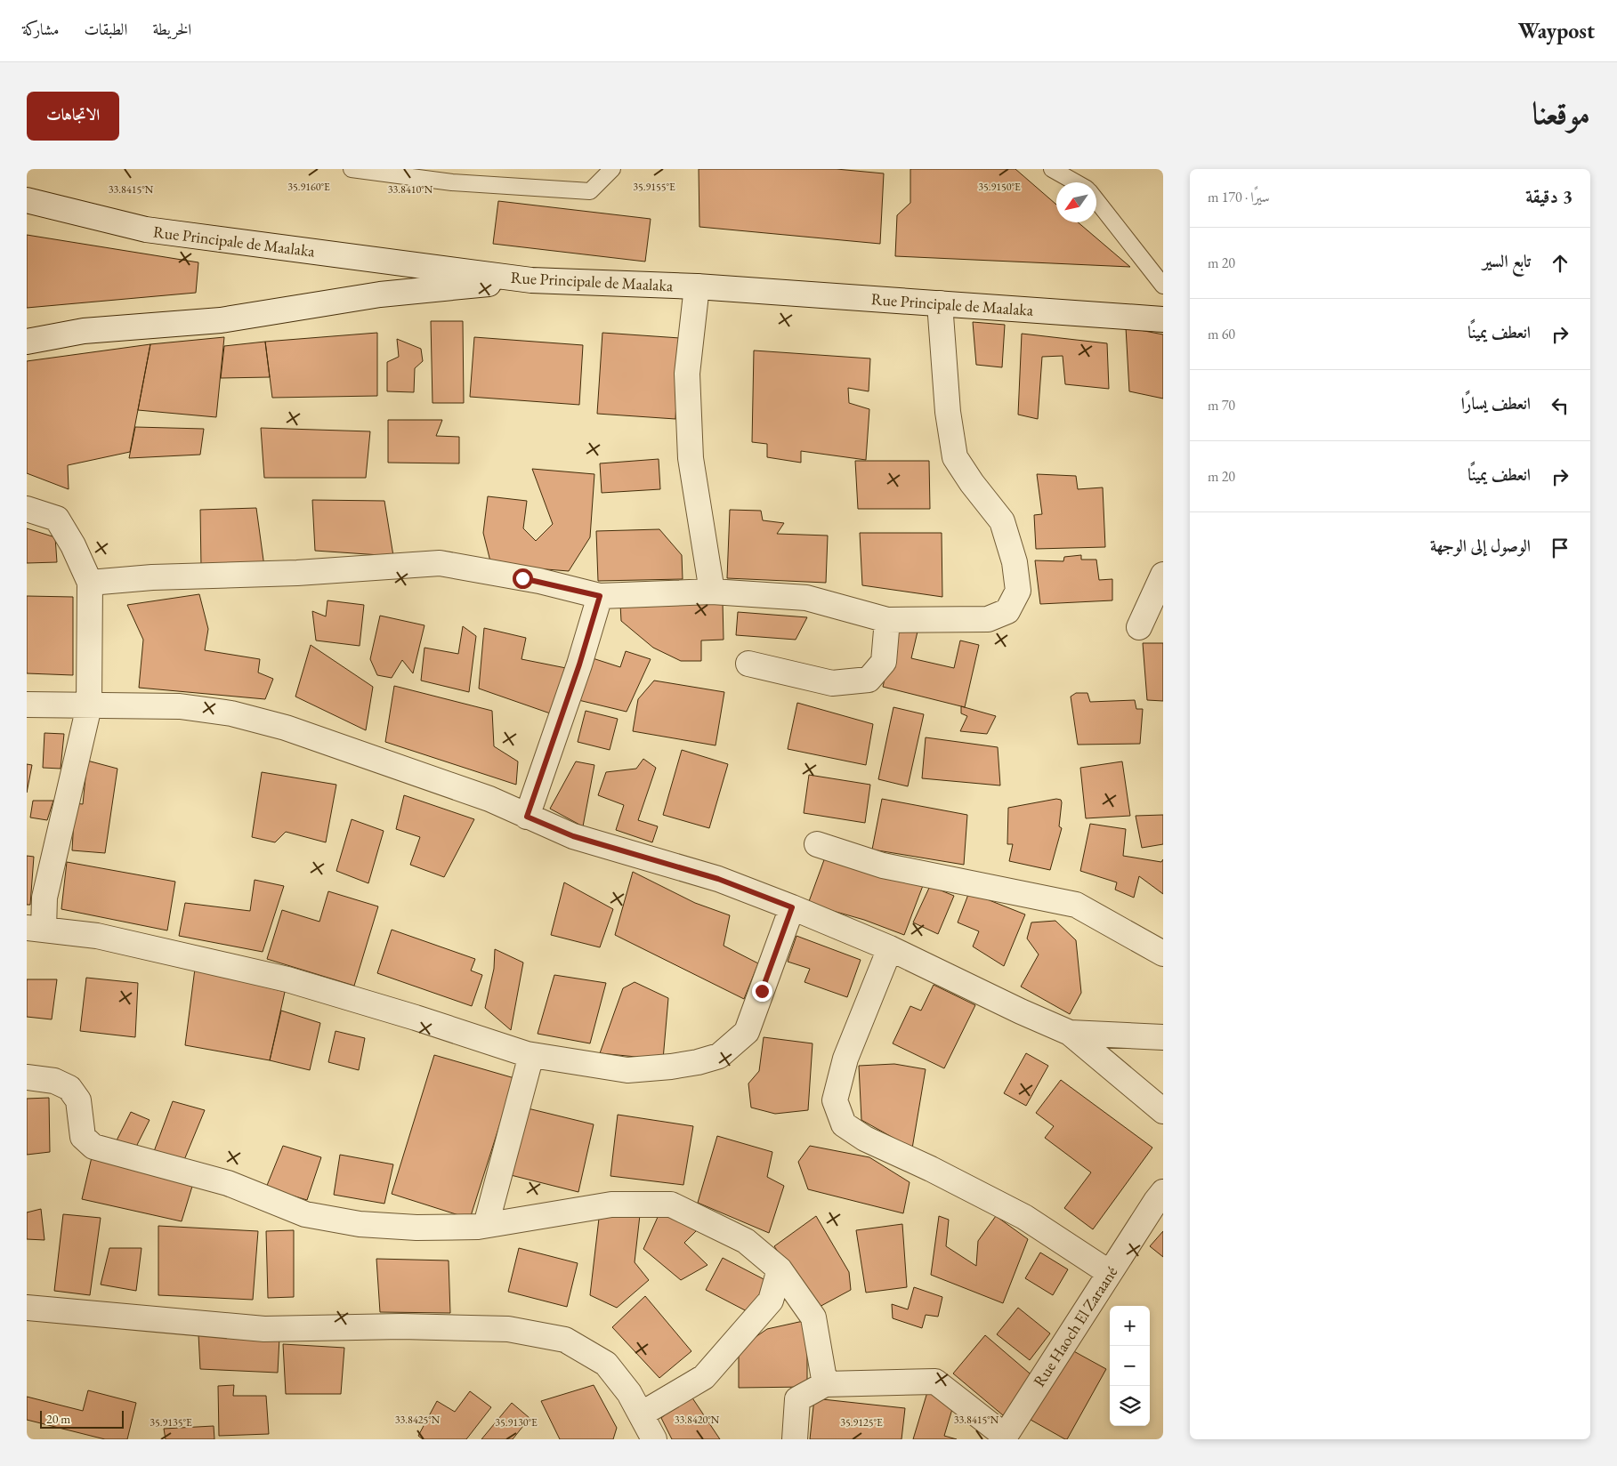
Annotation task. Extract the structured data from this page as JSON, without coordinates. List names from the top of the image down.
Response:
{
  "streets": {
    "street": ["Rue Principale de Maalaka", "Rue Haoch El Zaraané"]
  },
  "scale_bar": "20 m",
  "north": "bottom left",
  "page": {
    "header": "Waypost",
    "nav": ["الخريطة", "الطبقات", "مشاركة"],
    "title": "موقعنا",
    "buttons": "الاتجاهات",
    "heading": ["3 دقيقة", "سيرًا · 170 m"],
    "list": [
      ["تابع السير", "20 m"],
      ["انعطف يمينًا", "60 m"],
      ["انعطف يسارًا", "70 m"],
      ["انعطف يمينًا", "20 m"],
      "الوصول إلى الوجهة"
    ],
    "map_buttons": ["+", "−"],
    "scale": "20 m"
  },
  "coordinates": [
    "35.9160°E",
    "35.9155°E",
    "35.9150°E",
    "33.8415°N",
    "33.8410°N",
    "33.8425°N",
    "33.8420°N",
    "35.9135°E",
    "35.9130°E",
    "35.9125°E"
  ]
}
